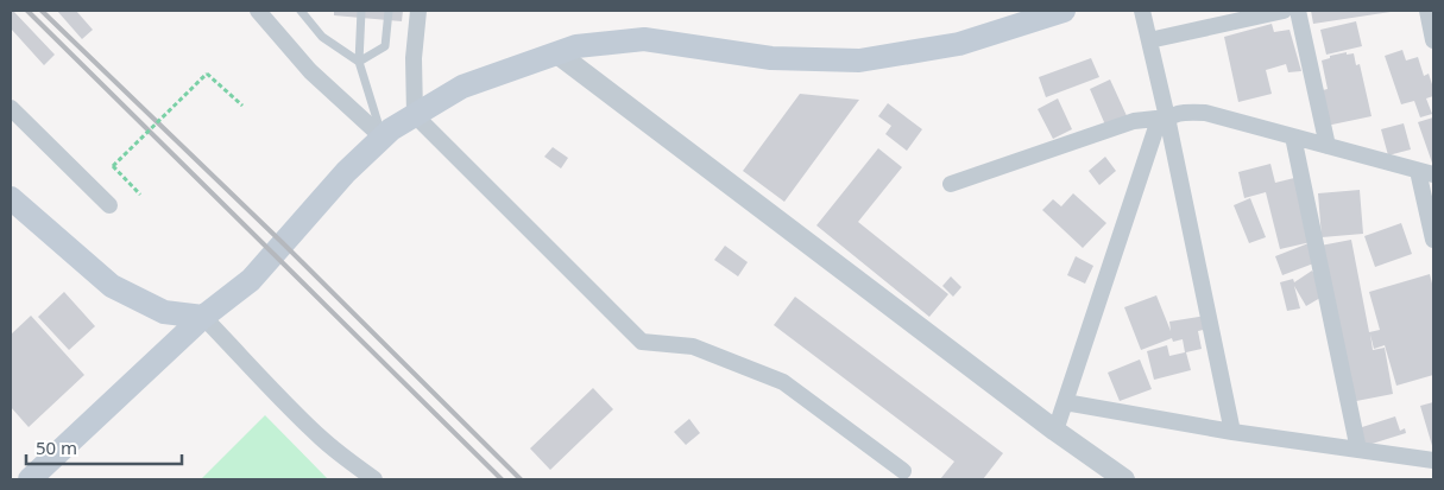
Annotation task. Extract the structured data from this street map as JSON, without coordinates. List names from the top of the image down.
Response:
{
  "scale_bar": "50 m"
}
